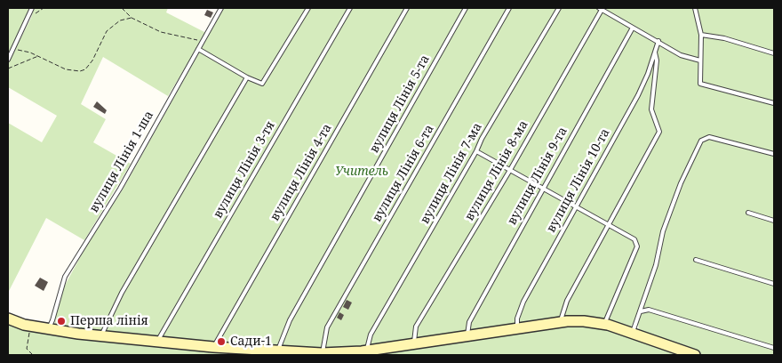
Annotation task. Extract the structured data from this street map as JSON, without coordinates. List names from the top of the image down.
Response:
{
  "streets": {
    "lane": [
      "вулиця Лінія 5-та",
      "вулиця Лінія 1-ша",
      "вулиця Лінія 3-тя",
      "вулиця Лінія 8-ма",
      "вулиця Лінія 4-та",
      "вулиця Лінія 6-та",
      "вулиця Лінія 7-ма",
      "вулиця Лінія 9-та",
      "вулиця Лінія 10-та"
    ]
  },
  "parks": ["Учитель"],
  "places": ["Перша лінія", "Сади-1"]
}
